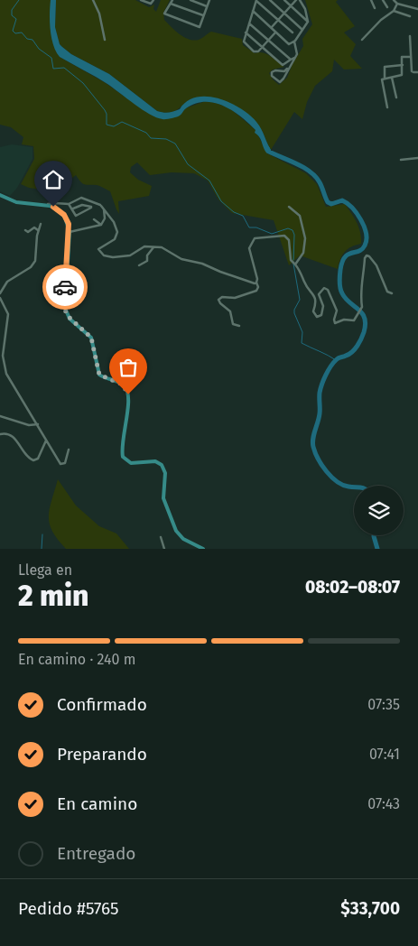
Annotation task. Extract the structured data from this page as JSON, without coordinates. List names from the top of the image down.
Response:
{
  "page": {
    "heading": ["2 min", "Llega en", "08:02–08:07"],
    "panel": ["Pedido #5765", "$33,700"],
    "bar": "En camino · 240 m",
    "list": [
      ["Confirmado", "07:35"],
      ["Preparando", "07:41"],
      ["En camino", "07:43"],
      "Entregado"
    ]
  }
}
